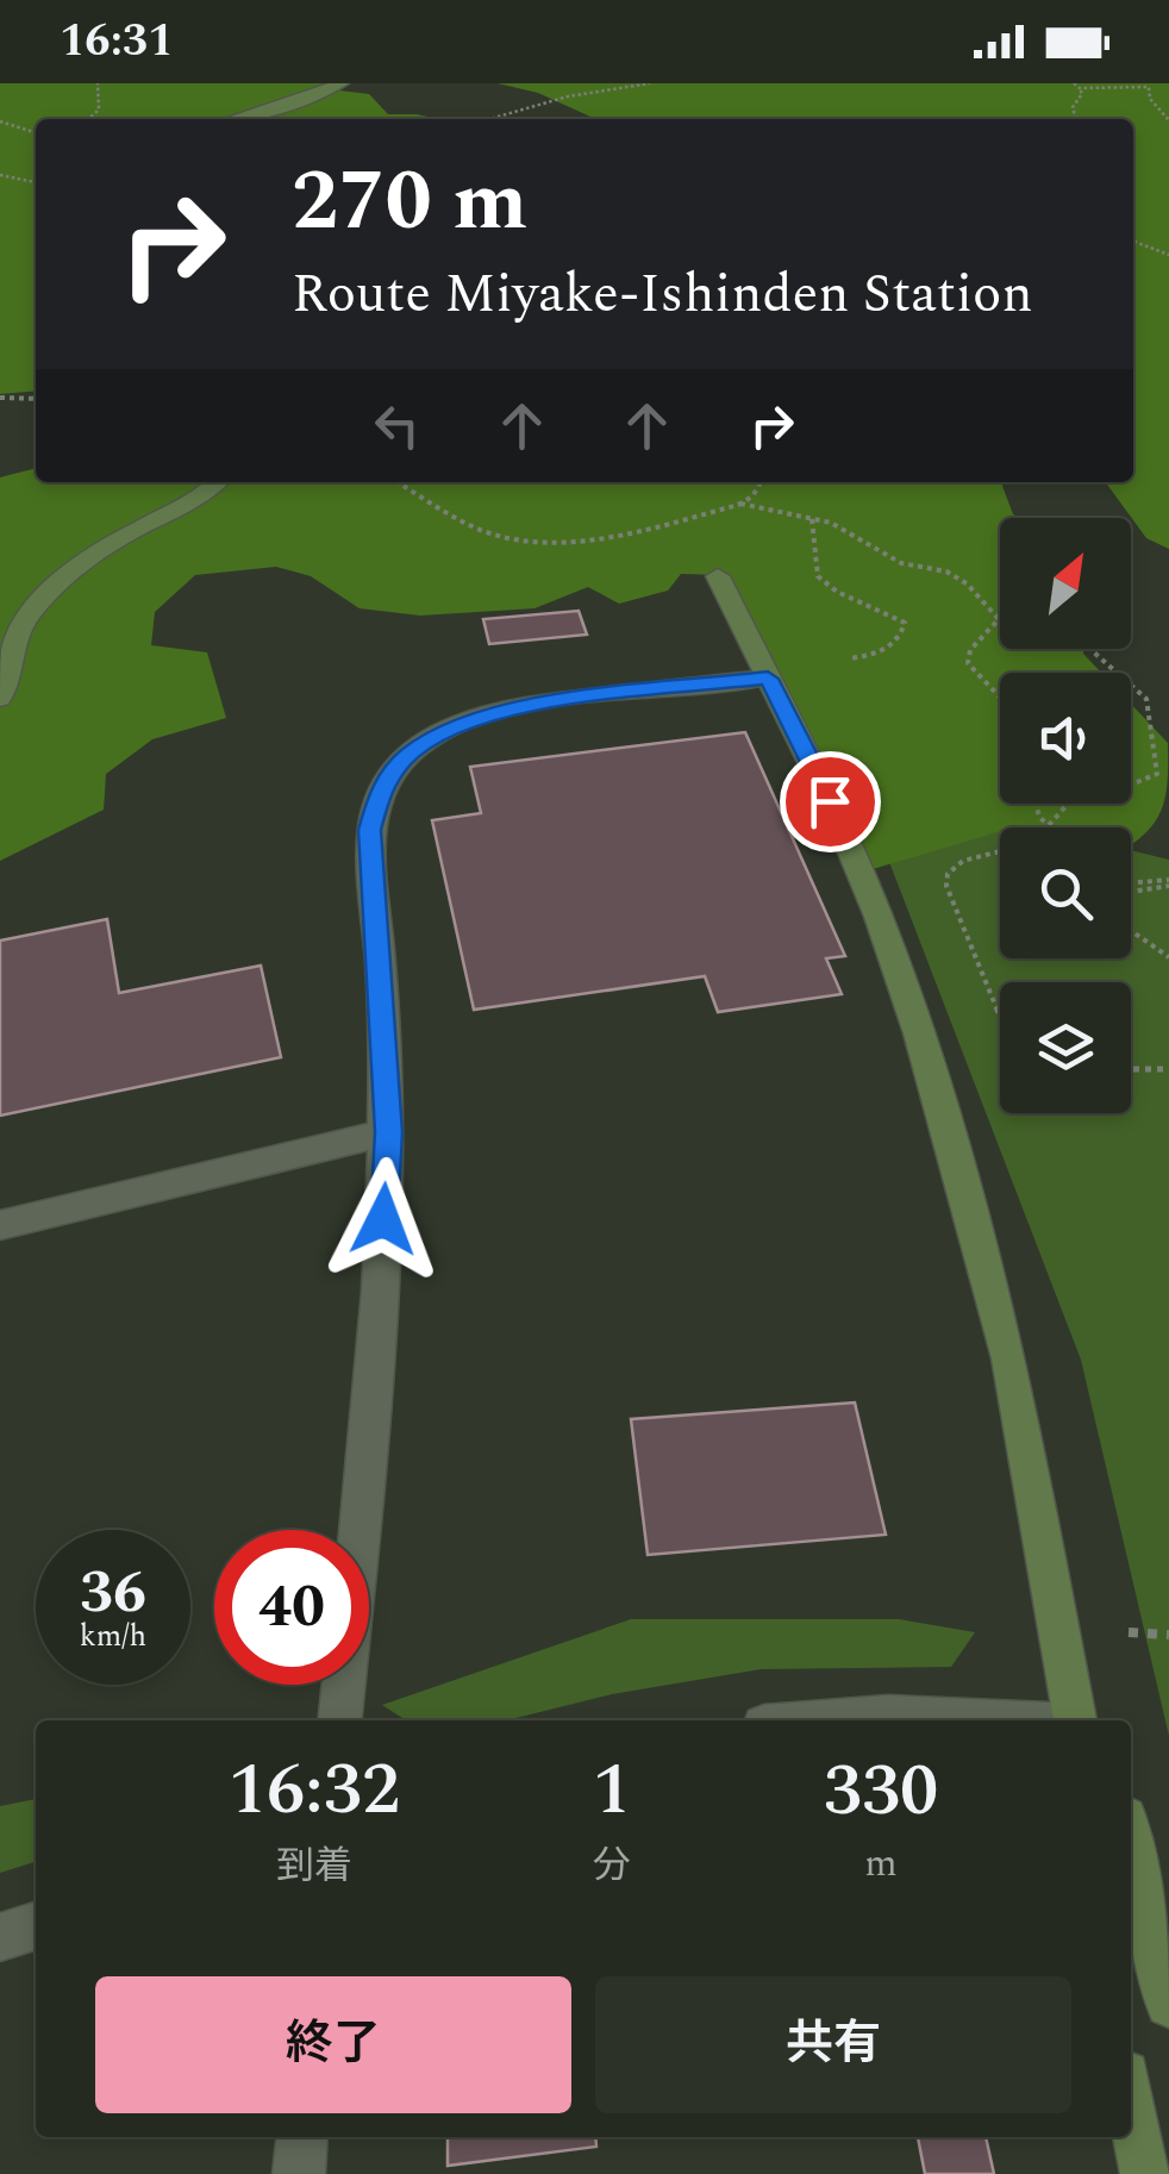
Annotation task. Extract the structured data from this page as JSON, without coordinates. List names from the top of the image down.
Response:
{
  "north": "top right",
  "page": {
    "status": "16:31",
    "turn": ["270 m", "Route Miyake-Ishinden Station"],
    "speed": "36 km/h",
    "limit": "40",
    "eta": [
      "16:32",
      "到着",
      "1",
      "分",
      "330",
      "m"
    ],
    "buttons": ["終了", "共有"]
  }
}
